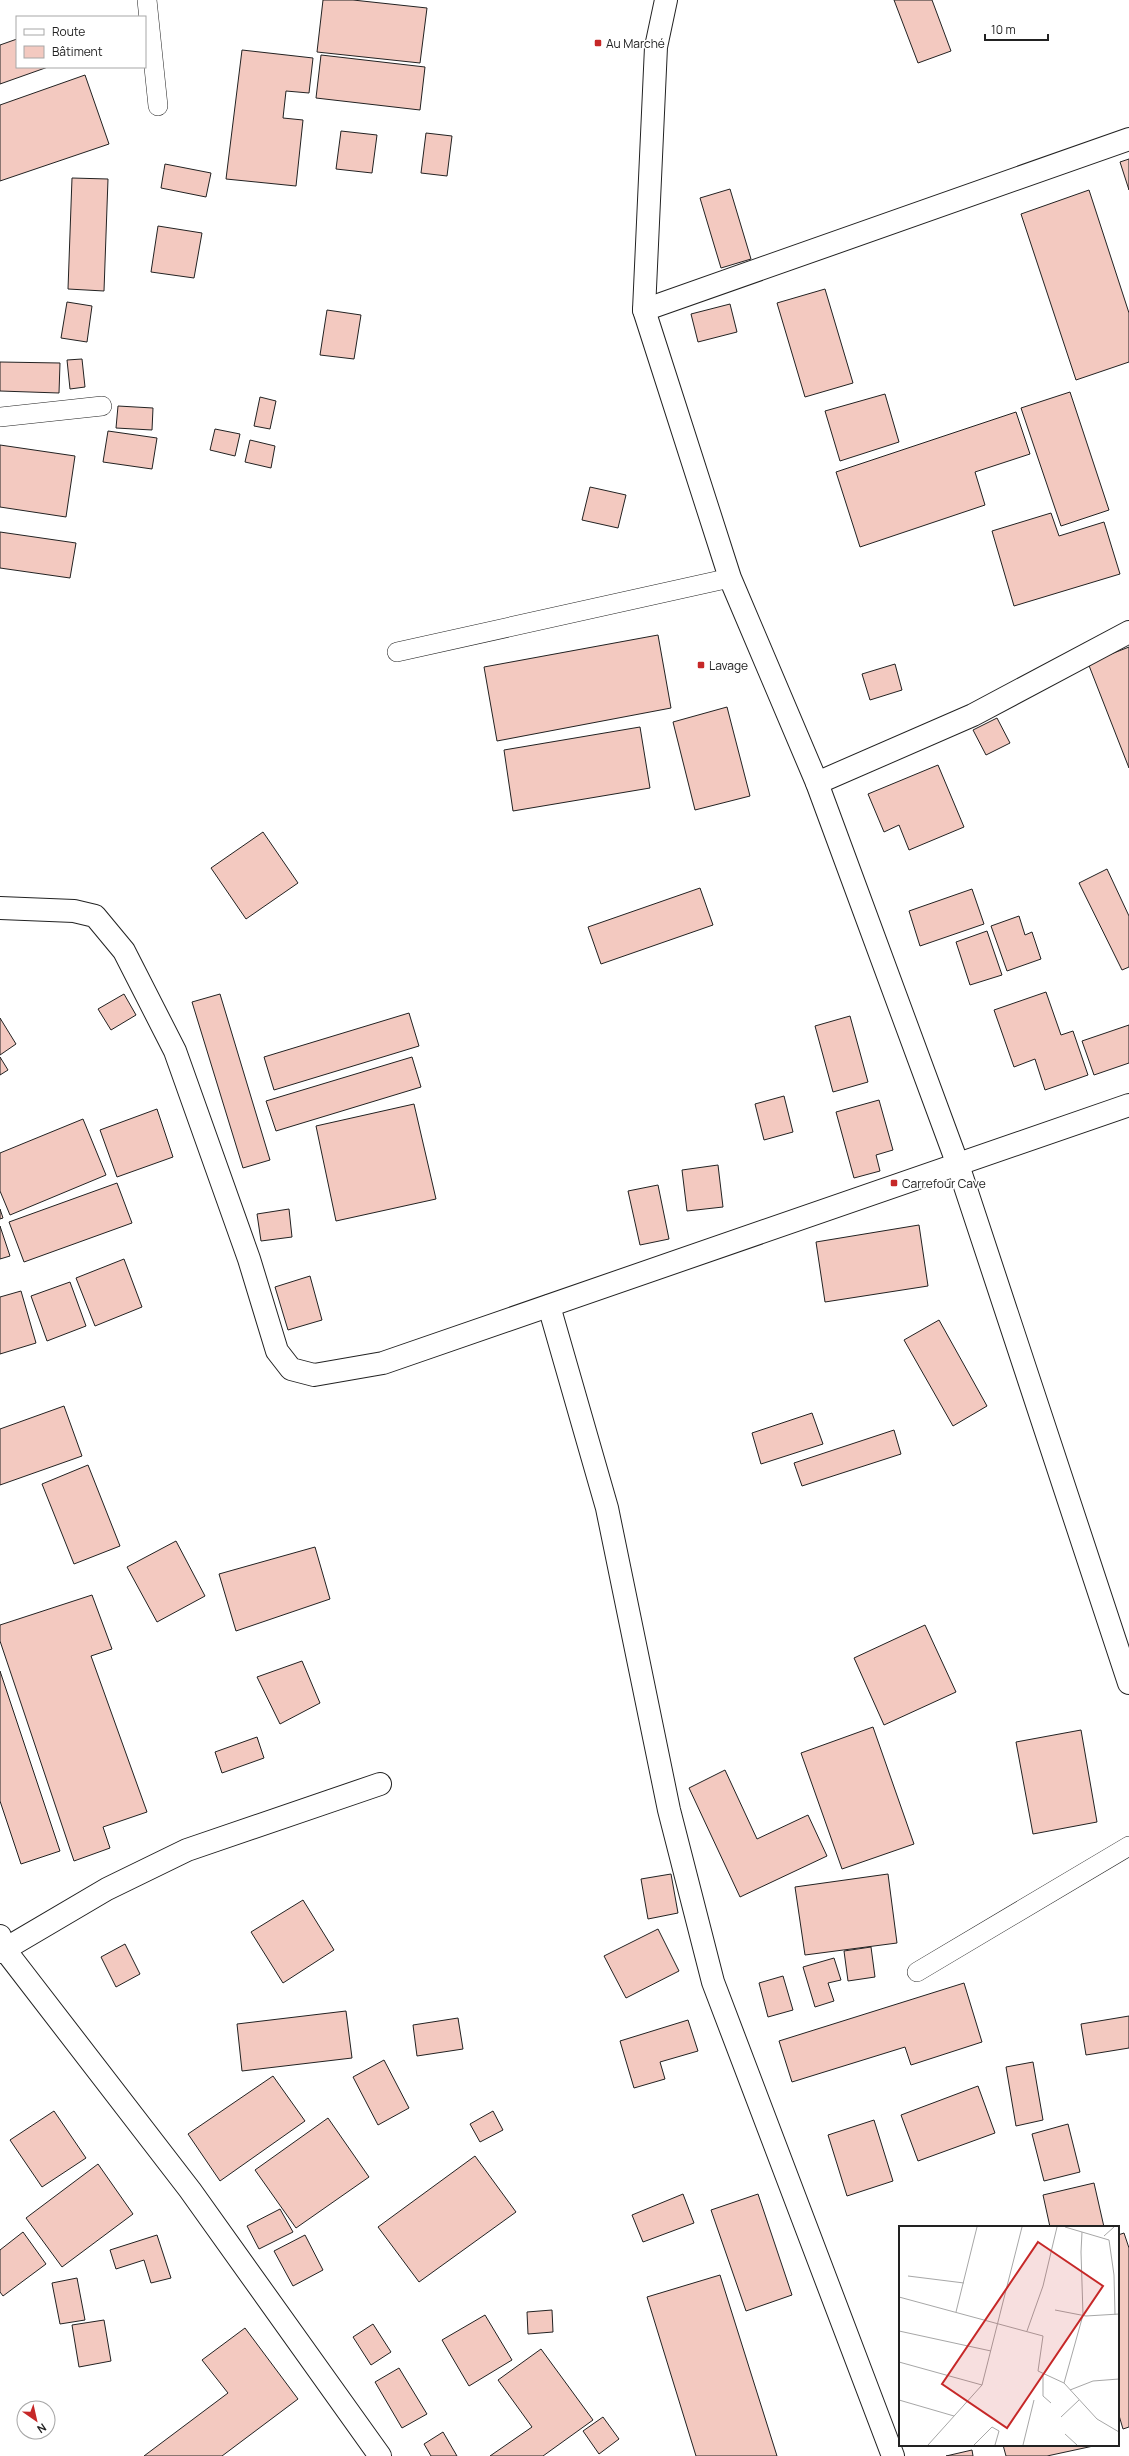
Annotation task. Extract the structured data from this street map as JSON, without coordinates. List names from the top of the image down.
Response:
{
  "places": {
    "transit": ["Au Marché", "Lavage", "Carrefour Cave"]
  },
  "legend": ["Route", "Bâtiment"],
  "scale_bar": "10 m",
  "north": "bottom right"
}
